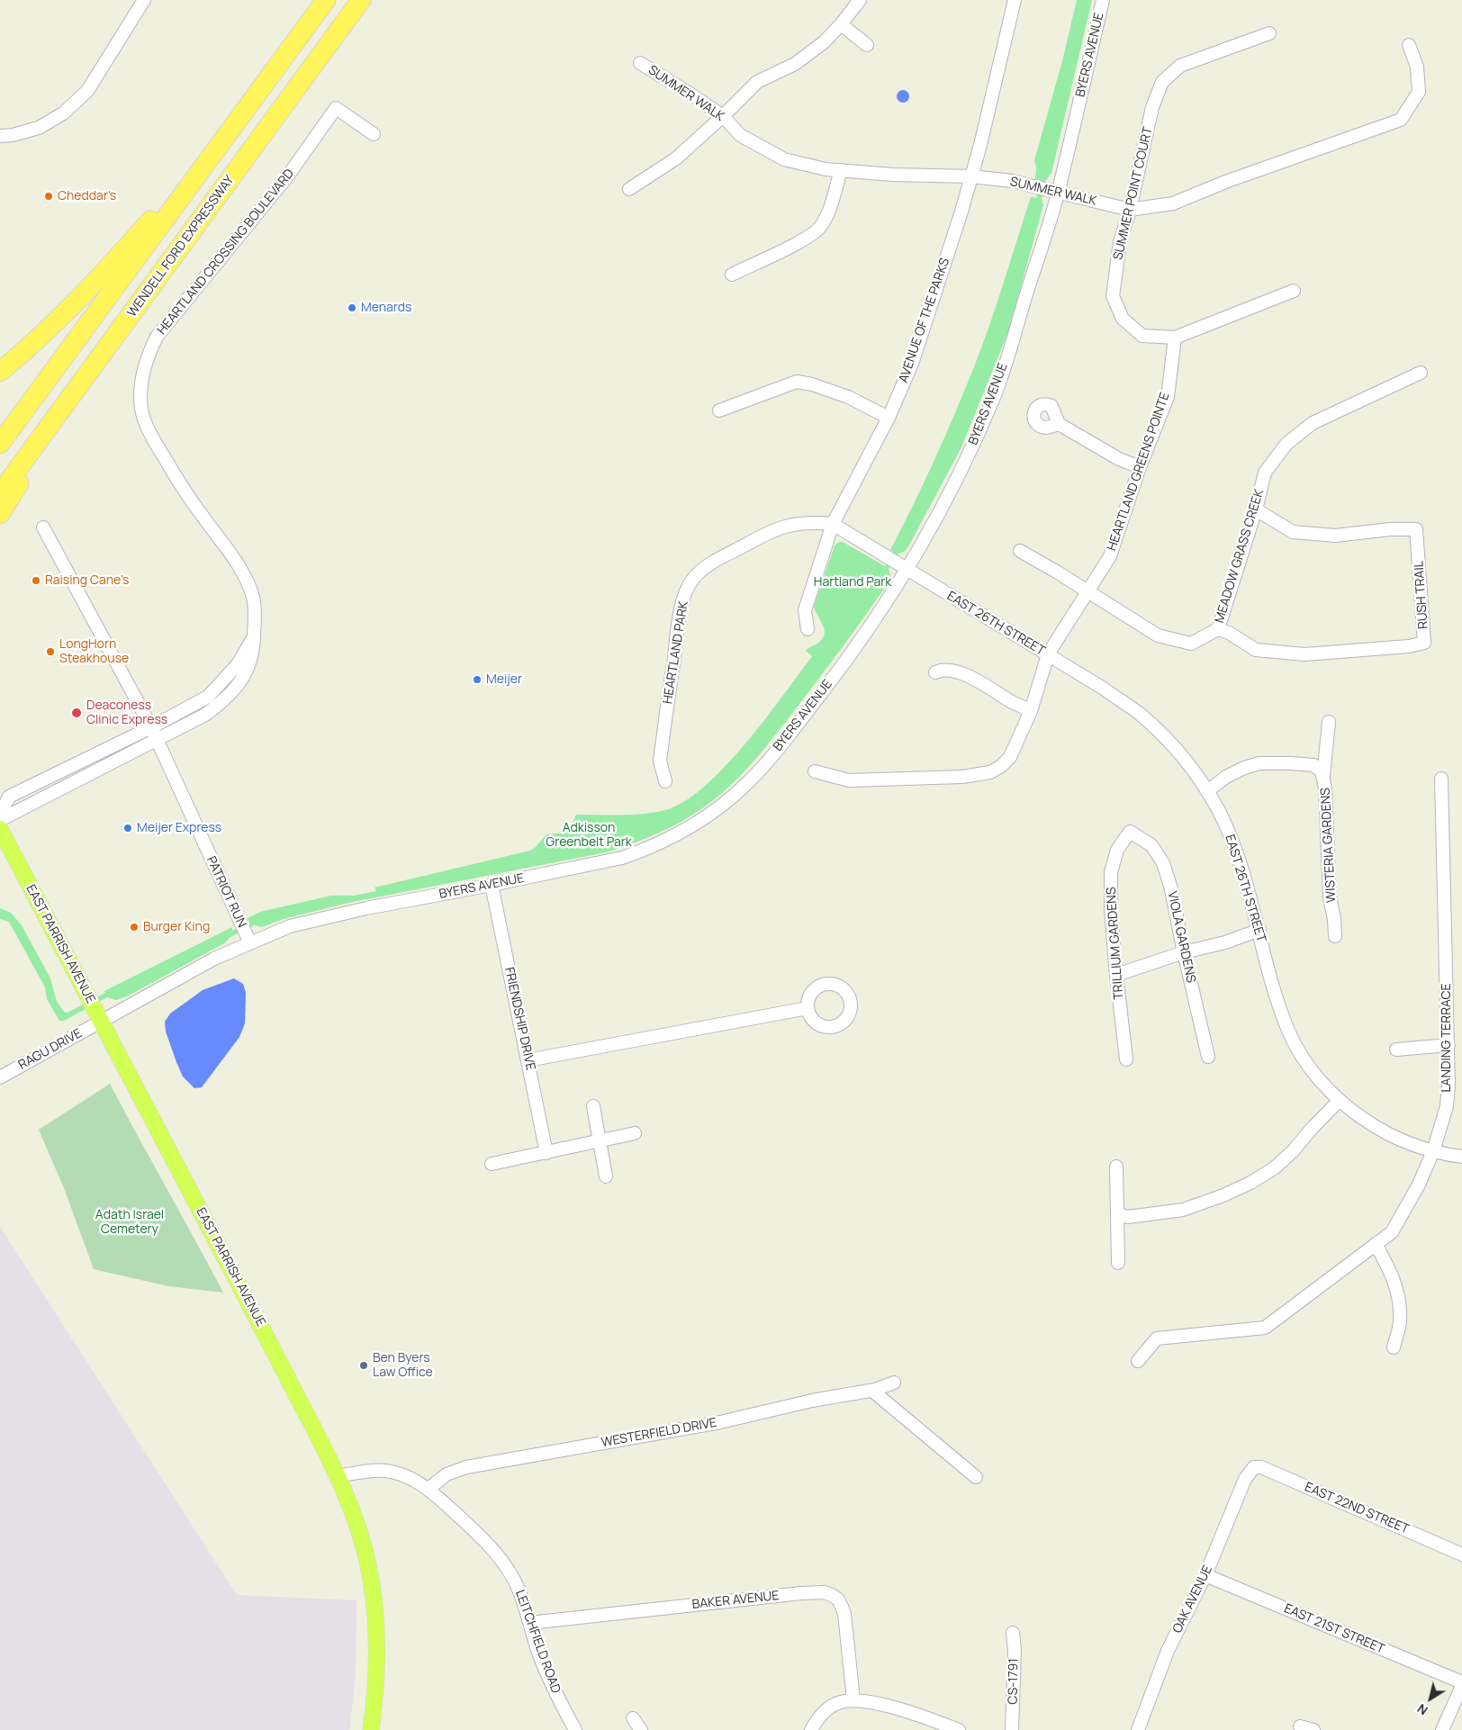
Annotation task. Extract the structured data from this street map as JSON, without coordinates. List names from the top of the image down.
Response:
{
  "streets": {
    "highway": ["WENDELL FORD EXPRESSWAY"],
    "main road": ["EAST PARRISH AVENUE"],
    "street": [
      "BYERS AVENUE",
      "SUMMER WALK",
      "SUMMER POINT COURT",
      "HEARTLAND CROSSING BOULEVARD",
      "AVENUE OF THE PARKS",
      "HEARTLAND GREENS POINTE",
      "MEADOW GRASS CREEK",
      "RUSH TRAIL",
      "EAST 26TH STREET",
      "HEARTLAND PARK",
      "WISTERIA GARDENS",
      "PATRIOT RUN",
      "VIOLA GARDENS",
      "TRILLIUM GARDENS",
      "FRIENDSHIP DRIVE",
      "LANDING TERRACE",
      "RAGU DRIVE",
      "WESTERFIELD DRIVE",
      "EAST 22ND STREET",
      "OAK AVENUE",
      "BAKER AVENUE",
      "EAST 21ST STREET",
      "LEITCHFIELD ROAD",
      "CS-1791"
    ]
  },
  "crossings": [
    ["BYERS AVENUE", "SUMMER WALK"],
    ["BYERS AVENUE", "EAST 26TH STREET"],
    ["BYERS AVENUE", "HEARTLAND PARK"],
    ["BYERS AVENUE", "PATRIOT RUN"],
    ["BYERS AVENUE", "EAST PARRISH AVENUE"],
    ["BYERS AVENUE", "FRIENDSHIP DRIVE"],
    ["BYERS AVENUE", "RAGU DRIVE"],
    ["SUMMER WALK", "SUMMER POINT COURT"],
    ["SUMMER WALK", "AVENUE OF THE PARKS"],
    ["SUMMER POINT COURT", "HEARTLAND GREENS POINTE"],
    ["HEARTLAND CROSSING BOULEVARD", "PATRIOT RUN"],
    ["AVENUE OF THE PARKS", "HEARTLAND PARK"],
    ["HEARTLAND GREENS POINTE", "MEADOW GRASS CREEK"],
    ["HEARTLAND GREENS POINTE", "EAST 26TH STREET"],
    ["MEADOW GRASS CREEK", "RUSH TRAIL"],
    ["EAST 26TH STREET", "HEARTLAND PARK"],
    ["EAST 26TH STREET", "WISTERIA GARDENS"],
    ["EAST 26TH STREET", "LANDING TERRACE"],
    ["VIOLA GARDENS", "TRILLIUM GARDENS"],
    ["EAST PARRISH AVENUE", "RAGU DRIVE"],
    ["EAST PARRISH AVENUE", "LEITCHFIELD ROAD"],
    ["WESTERFIELD DRIVE", "LEITCHFIELD ROAD"],
    ["EAST 22ND STREET", "OAK AVENUE"],
    ["OAK AVENUE", "EAST 21ST STREET"],
    ["BAKER AVENUE", "LEITCHFIELD ROAD"]
  ],
  "parks": ["Hartland Park", "Adkisson Greenbelt Park", "Adath Israel Cemetery"],
  "places": [
    "Cheddar's",
    "Menards",
    "Raising Cane's",
    "LongHorn Steakhouse",
    "Meijer",
    "Deaconess Clinic Express",
    "Meijer Express",
    "Burger King",
    "Ben Byers Law Office"
  ],
  "north": "bottom left"
}
